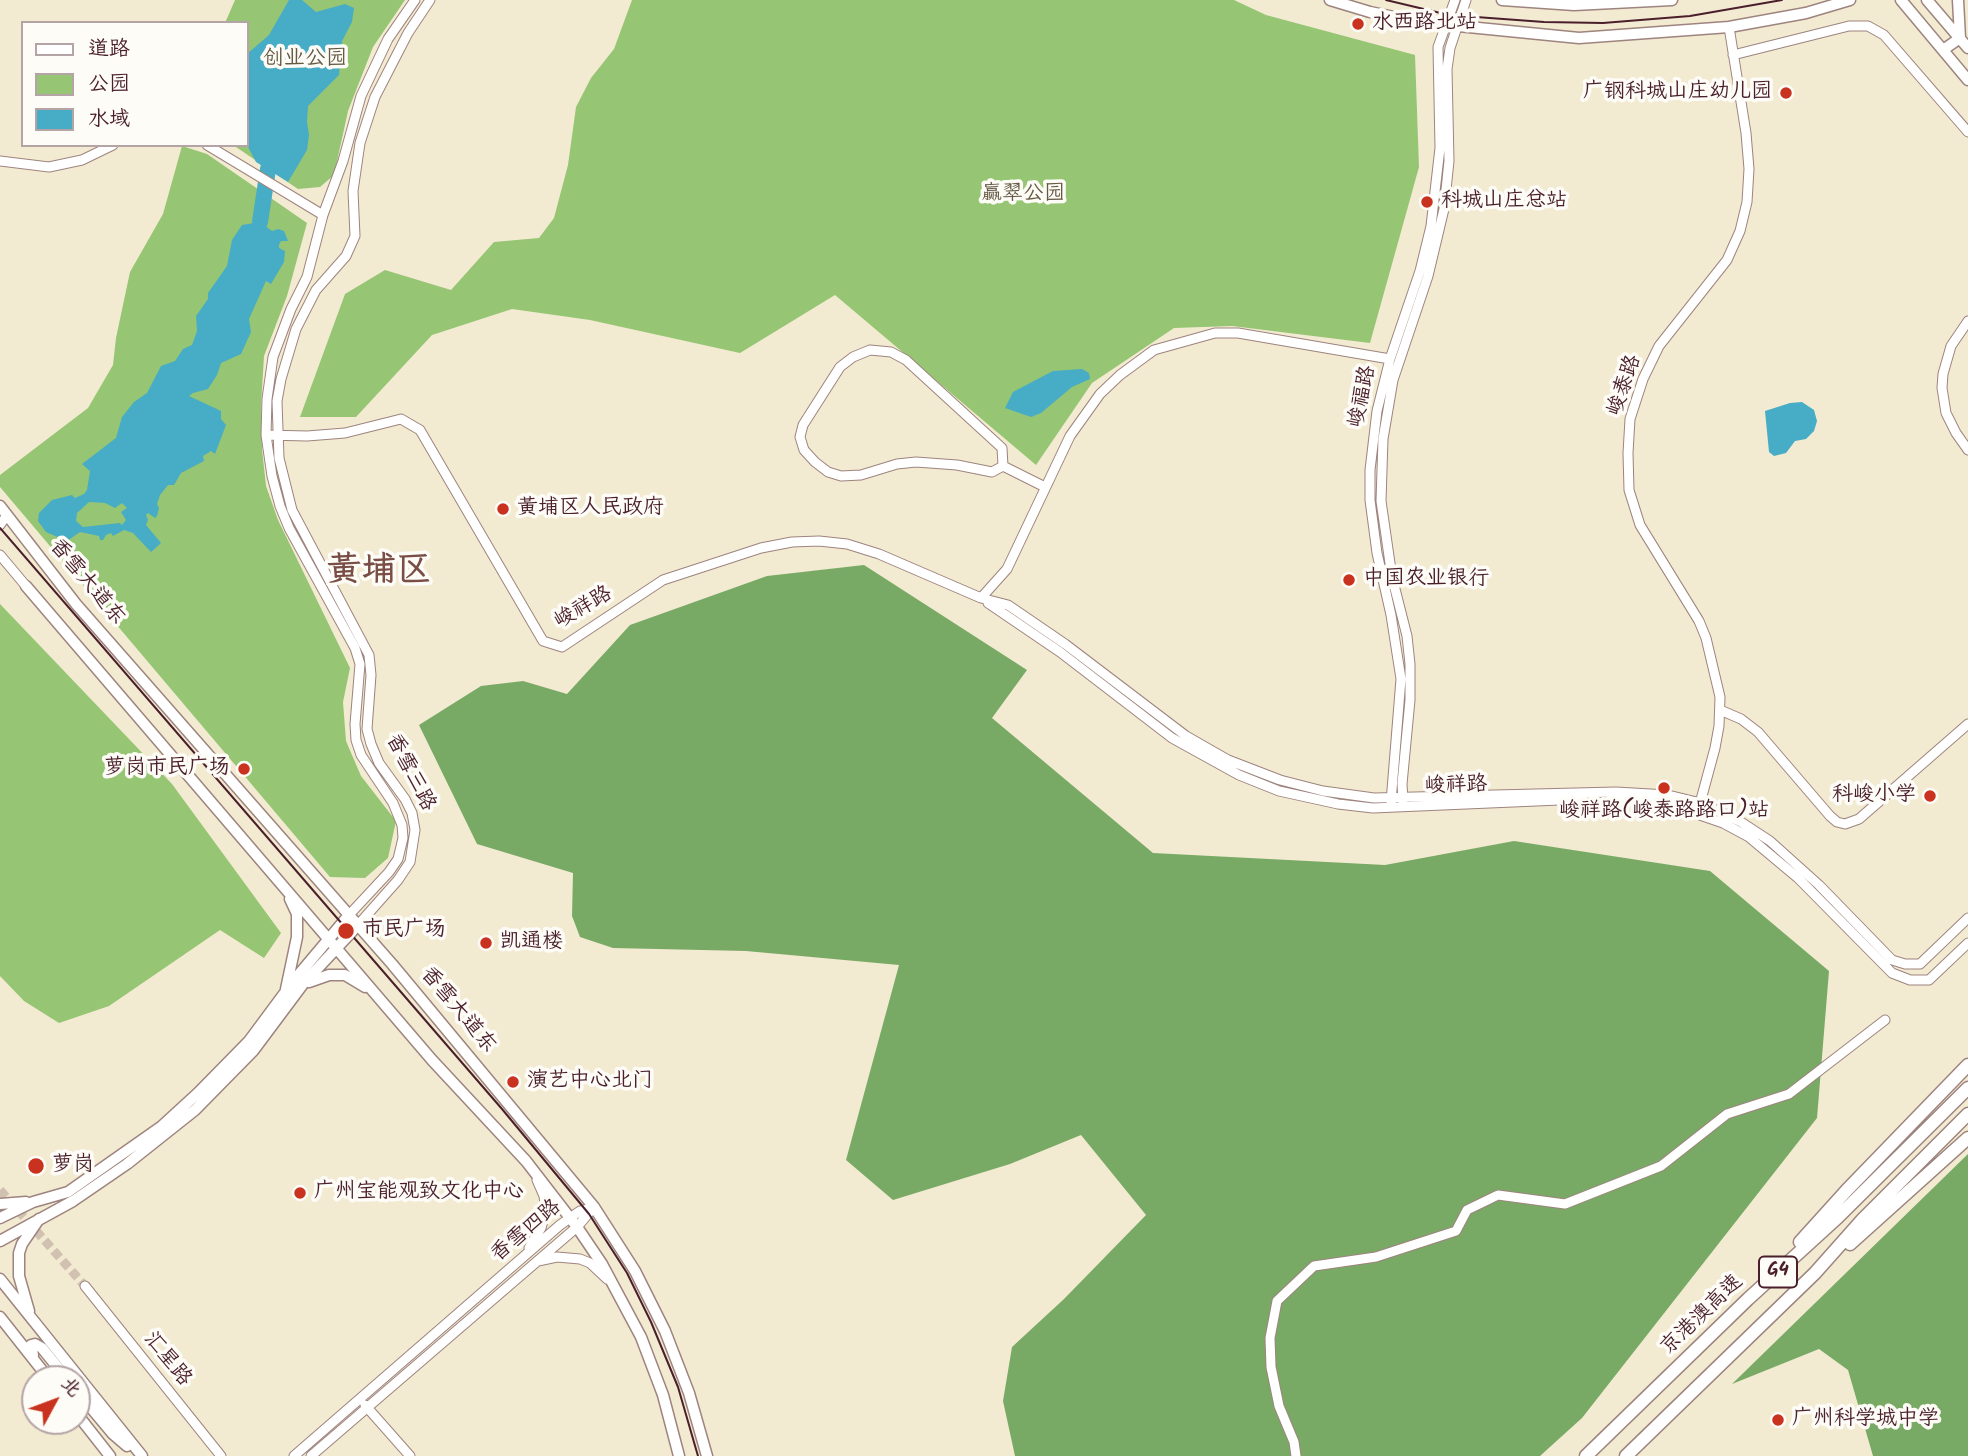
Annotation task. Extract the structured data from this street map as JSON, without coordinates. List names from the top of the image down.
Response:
{
  "streets": {
    "highway": ["G4", "京港澳高速"],
    "main road": ["香雪大道东", "香雪三路"],
    "street": [
      "峻泰路",
      "峻福路",
      "峻祥路",
      "香雪四路",
      "汇星路"
    ]
  },
  "crossings": [
    ["峻泰路", "峻祥路"],
    ["峻福路", "峻祥路"],
    ["香雪大道东", "香雪三路"],
    ["香雪大道东", "香雪四路"],
    ["峻祥路", "香雪三路"]
  ],
  "districts": ["黄埔区"],
  "parks": ["创业公园", "赢翠公园"],
  "places": [
    "水西路北站",
    "广钢科城山庄幼儿园",
    "科城山庄总站",
    "黄埔区人民政府",
    "中国农业银行",
    "萝岗市民广场",
    "峻祥路(峻泰路路口)站",
    "科峻小学",
    "市民广场",
    "凯通楼",
    "演艺中心北门",
    "萝岗",
    "广州宝能观致文化中心",
    "广州科学城中学"
  ],
  "legend": ["道路", "公园", "水域"],
  "north": "top right"
}
